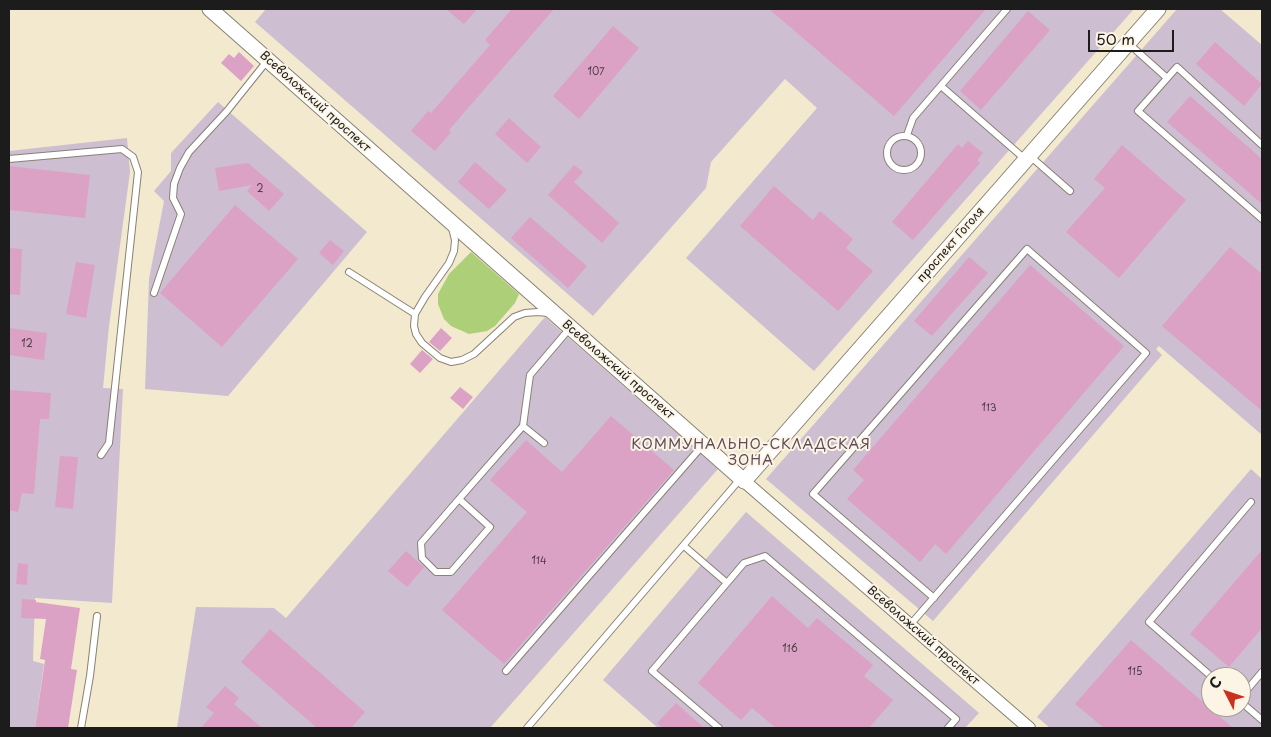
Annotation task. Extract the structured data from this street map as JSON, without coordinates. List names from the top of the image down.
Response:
{
  "streets": {
    "street": ["Всеволожский проспект", "проспект Гоголя"]
  },
  "crossings": [
    ["Всеволожский проспект", "проспект Гоголя"]
  ],
  "districts": ["КОММУНАЛЬНО-СКЛАДСКАЯ ЗОНА"],
  "house_numbers": [
    "107",
    "2",
    "12",
    "113",
    "114",
    "116",
    "115"
  ],
  "scale_bar": "50 m",
  "north": "top left"
}
